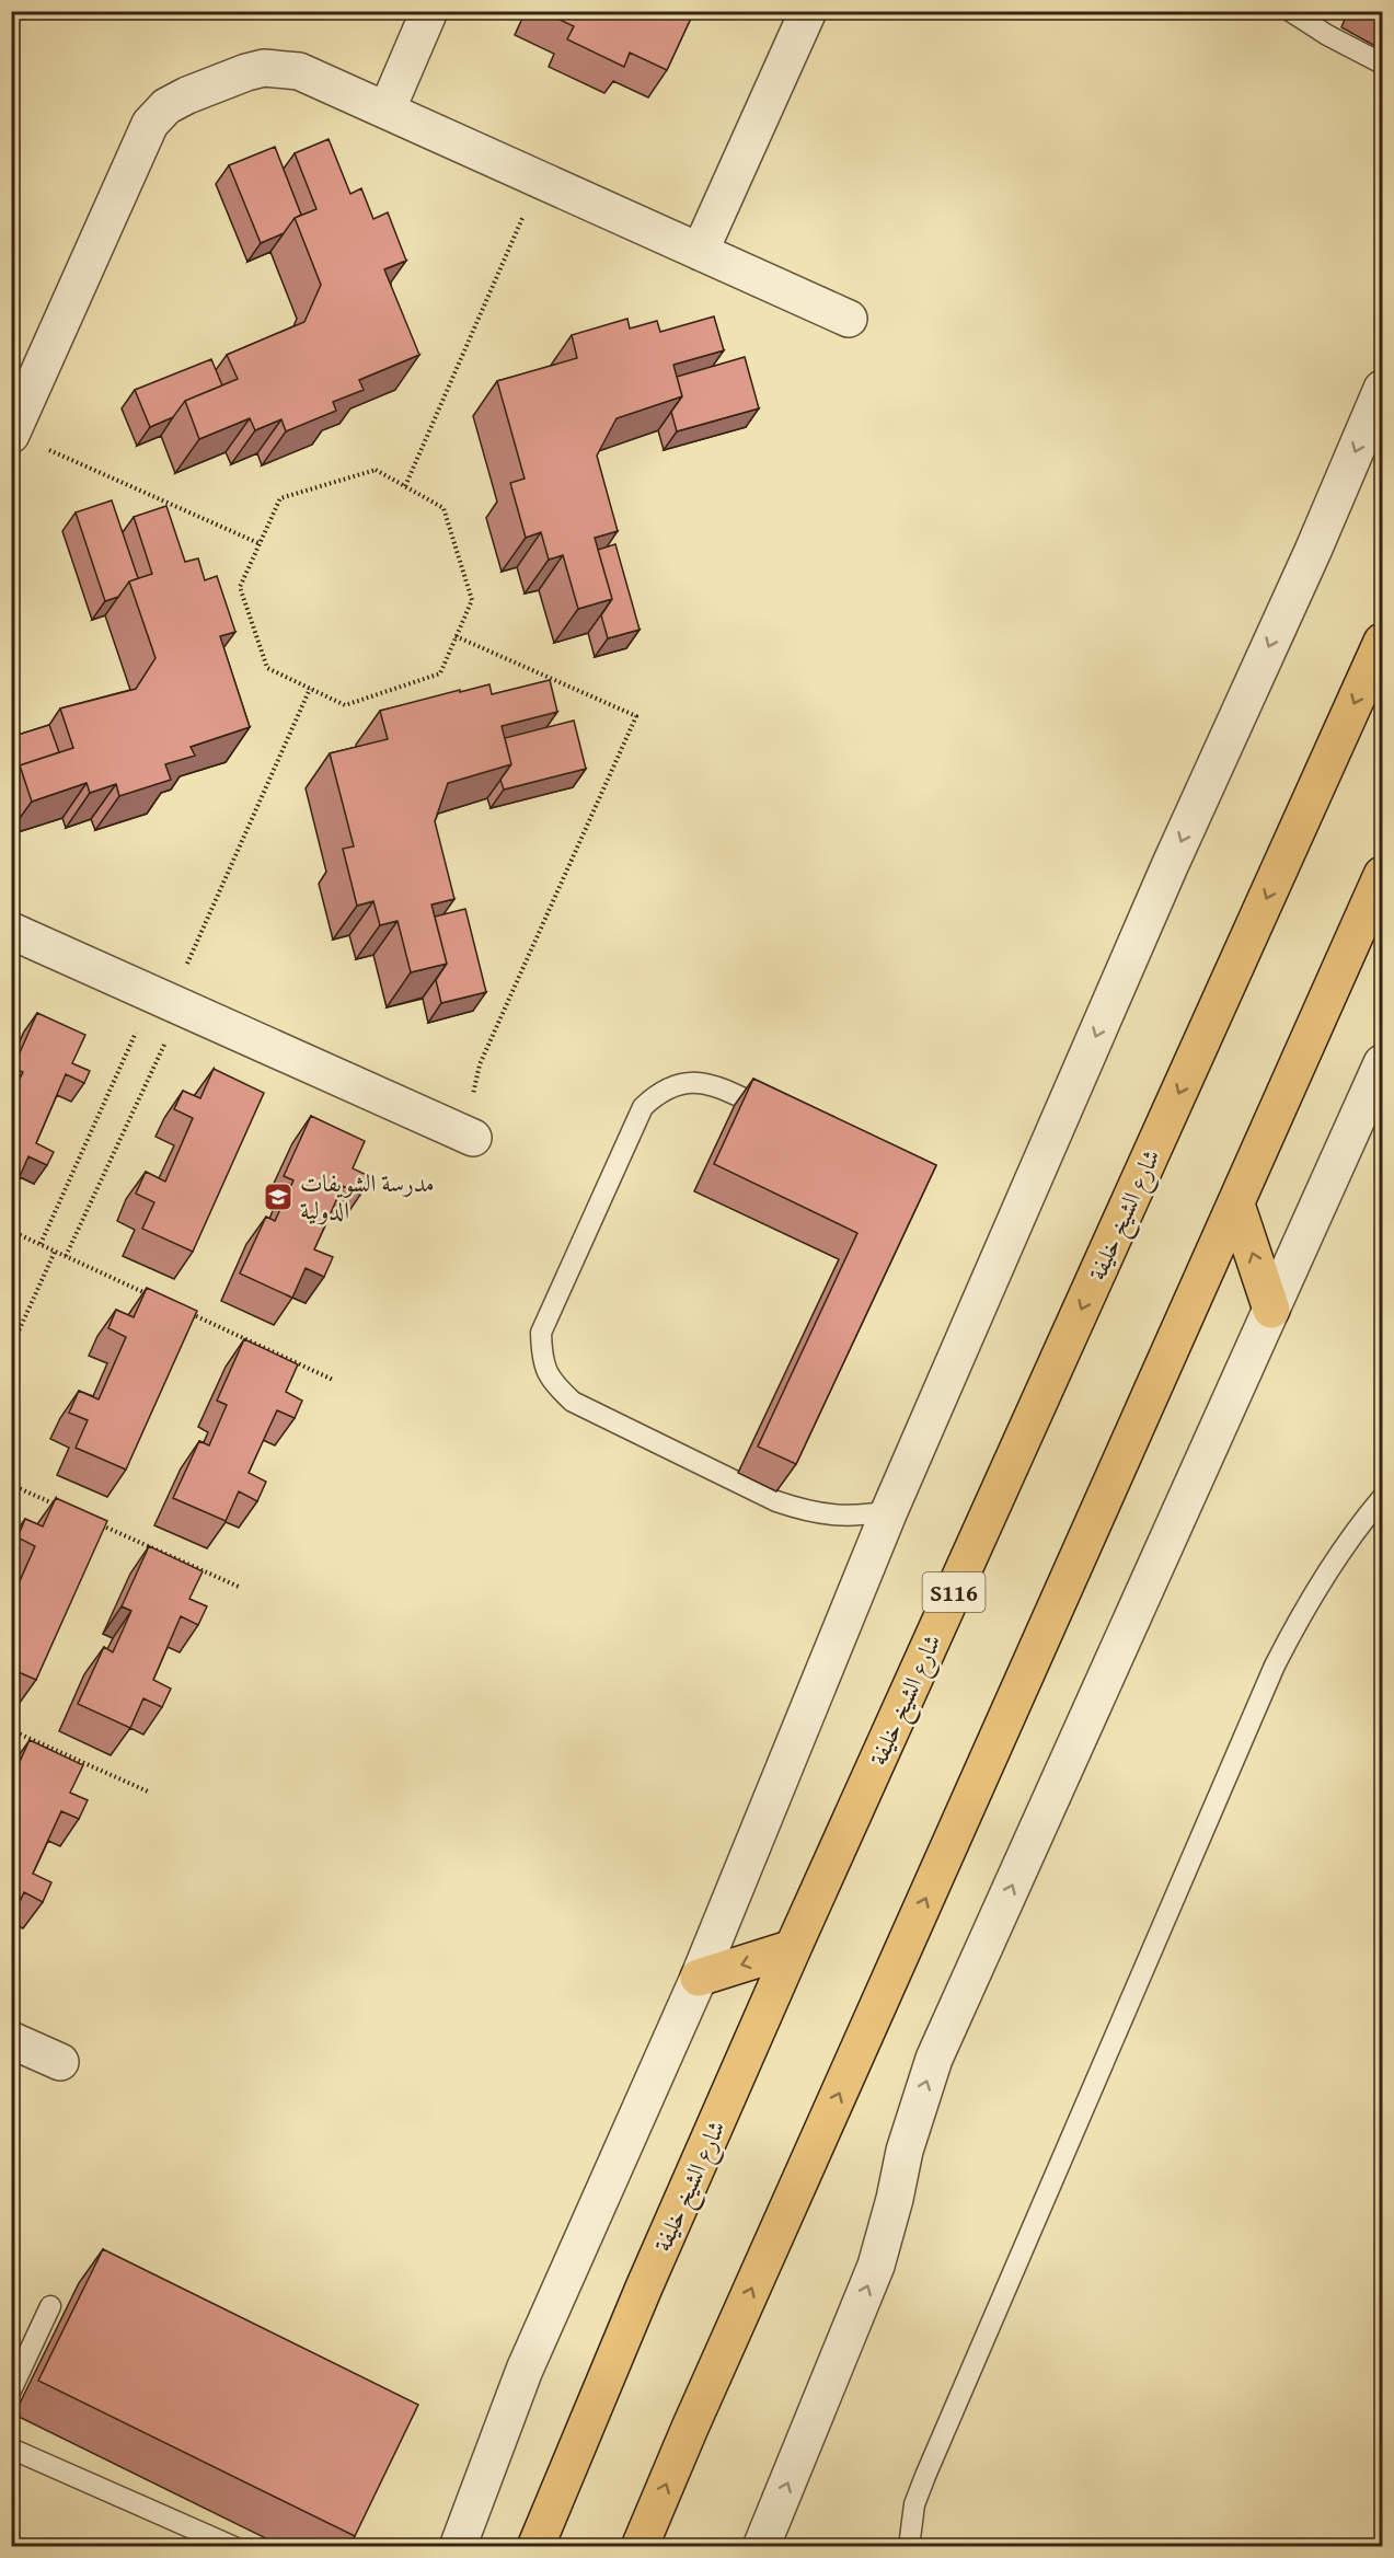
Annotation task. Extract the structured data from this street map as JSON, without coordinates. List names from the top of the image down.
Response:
{
  "streets": {
    "highway": ["شارع الشيخ خليفة", "S116"]
  },
  "places": {
    "school or university": ["مدرسة الشويفات الدولية"]
  }
}
